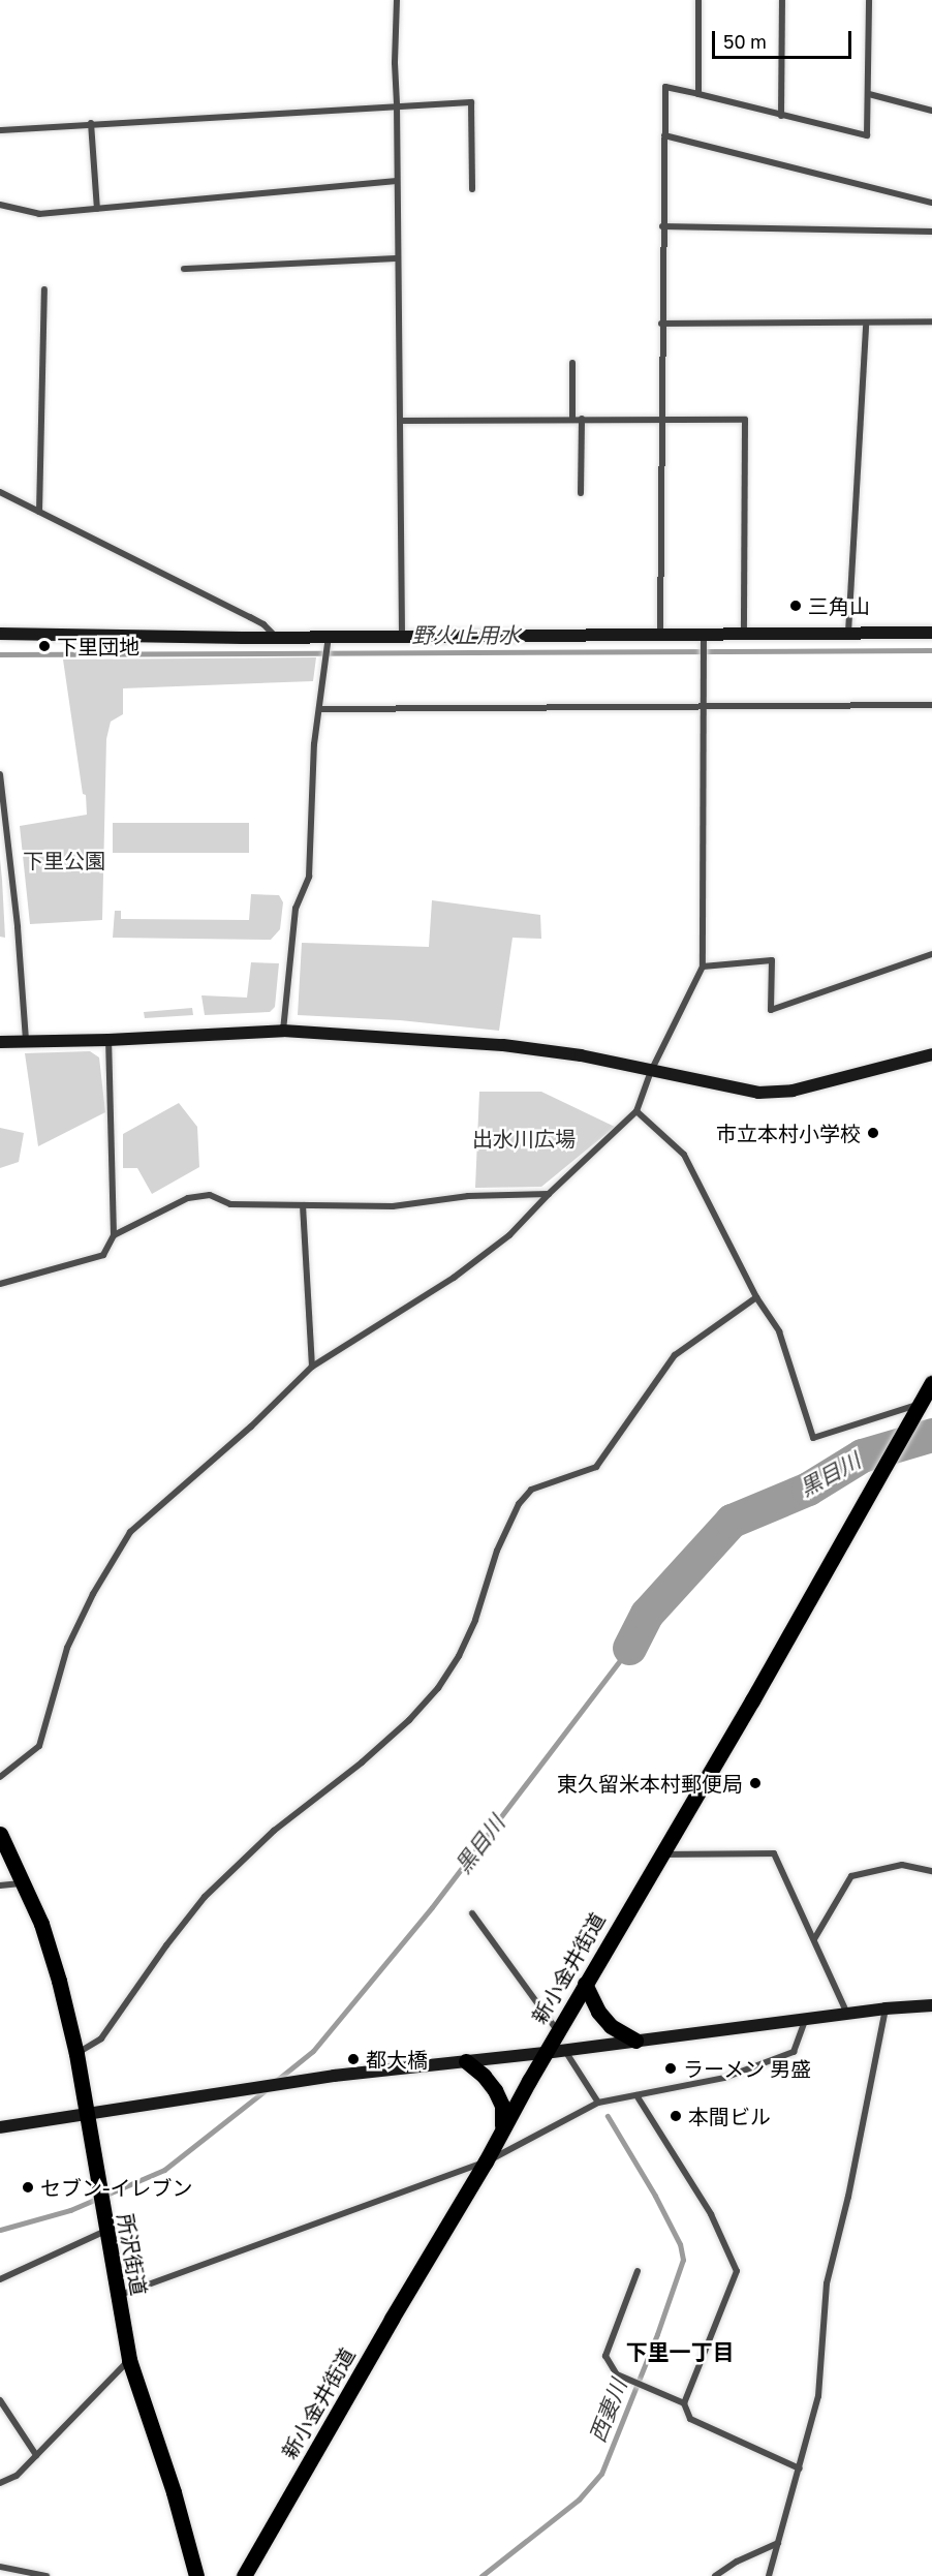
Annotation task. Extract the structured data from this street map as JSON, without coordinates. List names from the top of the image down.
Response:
{
  "streets": {
    "main road": ["新小金井街道", "所沢街道"]
  },
  "districts": ["下里一丁目"],
  "water": ["野火止用水", "黒目川", "西妻川"],
  "parks": ["下里公園", "出水川広場"],
  "places": [
    "三角山",
    "下里団地",
    "市立本村小学校",
    "東久留米本村郵便局",
    "都大橋",
    "ラーメン 男盛",
    "本間ビル",
    "セブン-イレブン"
  ],
  "scale_bar": "50 m"
}
